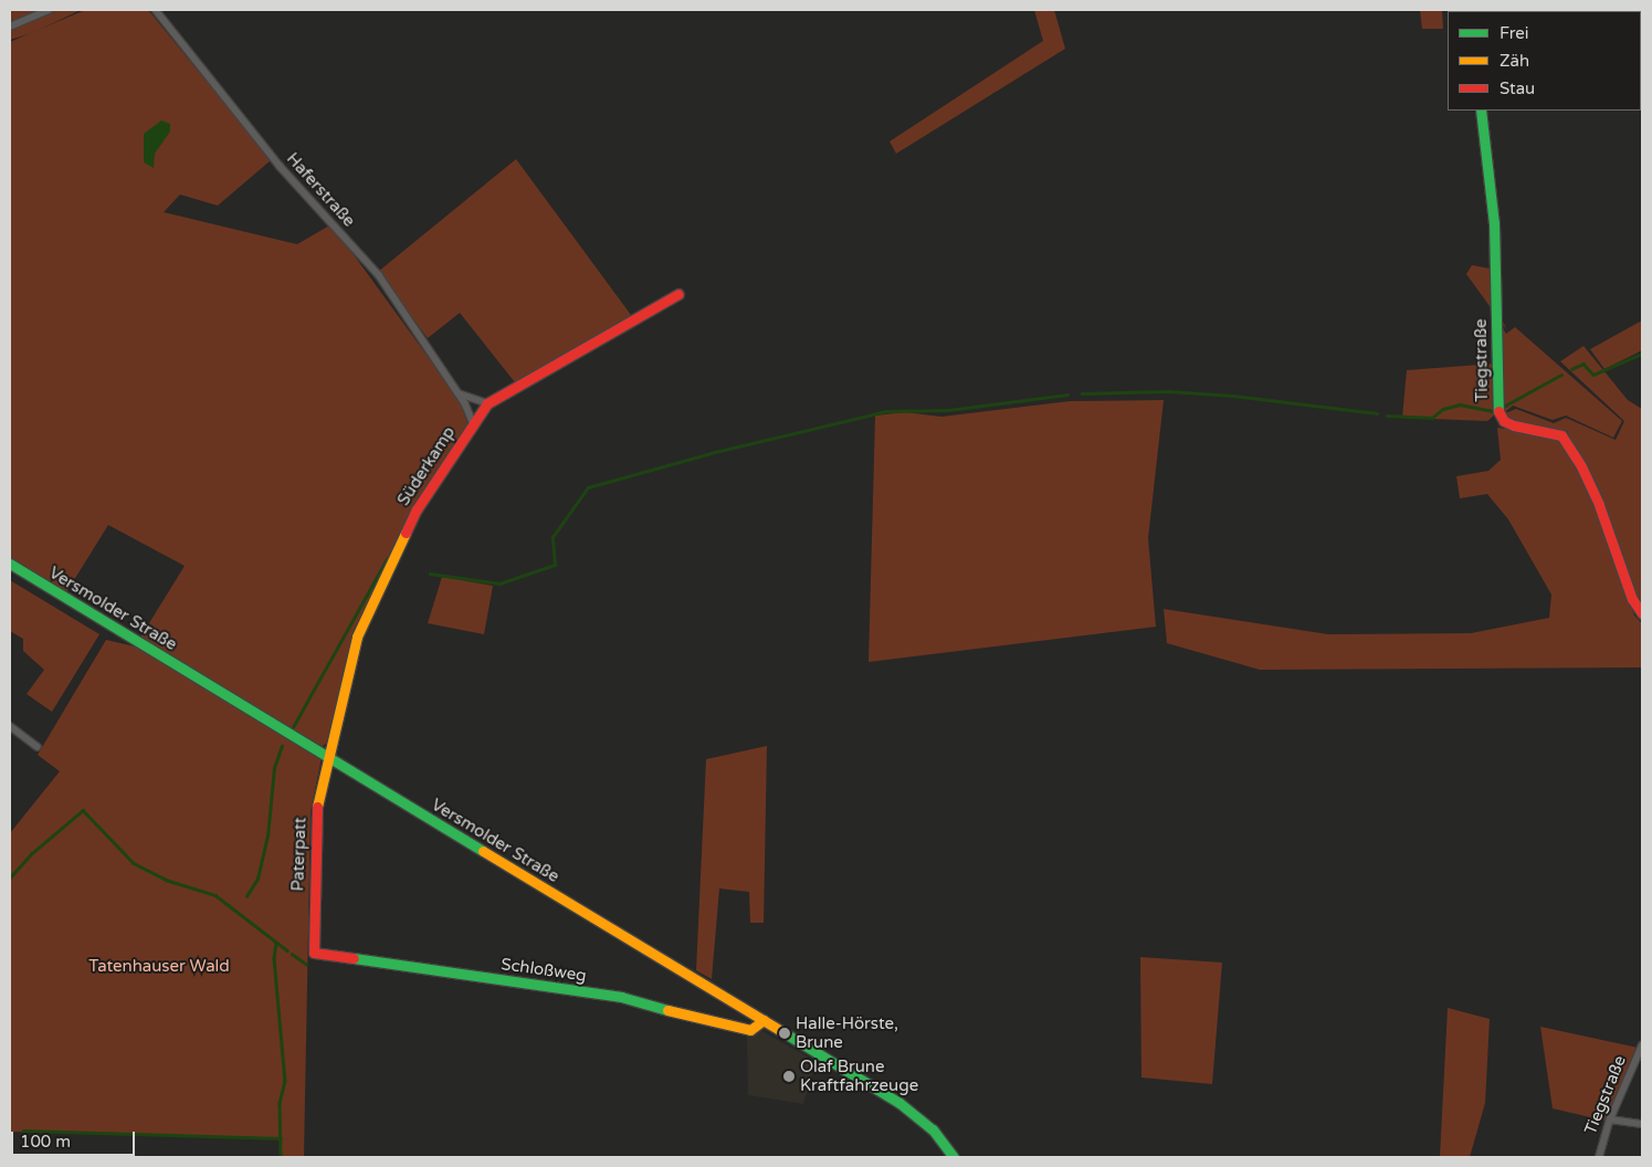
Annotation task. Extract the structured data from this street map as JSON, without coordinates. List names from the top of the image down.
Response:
{
  "streets": {
    "street": [
      "Haferstraße",
      "Tiegstraße",
      "Süderkamp",
      "Versmolder Straße",
      "Paterpatt",
      "Schloßweg"
    ]
  },
  "crossings": [
    ["Haferstraße", "Süderkamp"],
    ["Süderkamp", "Versmolder Straße"],
    ["Süderkamp", "Paterpatt"],
    ["Versmolder Straße", "Paterpatt"],
    ["Versmolder Straße", "Schloßweg"],
    ["Paterpatt", "Schloßweg"]
  ],
  "parks": ["Tatenhauser Wald"],
  "places": ["Halle-Hörste, Brune", "Olaf Brune Kraftfahrzeuge"],
  "legend": ["Frei", "Zäh", "Stau"],
  "scale_bar": "100 m"
}
